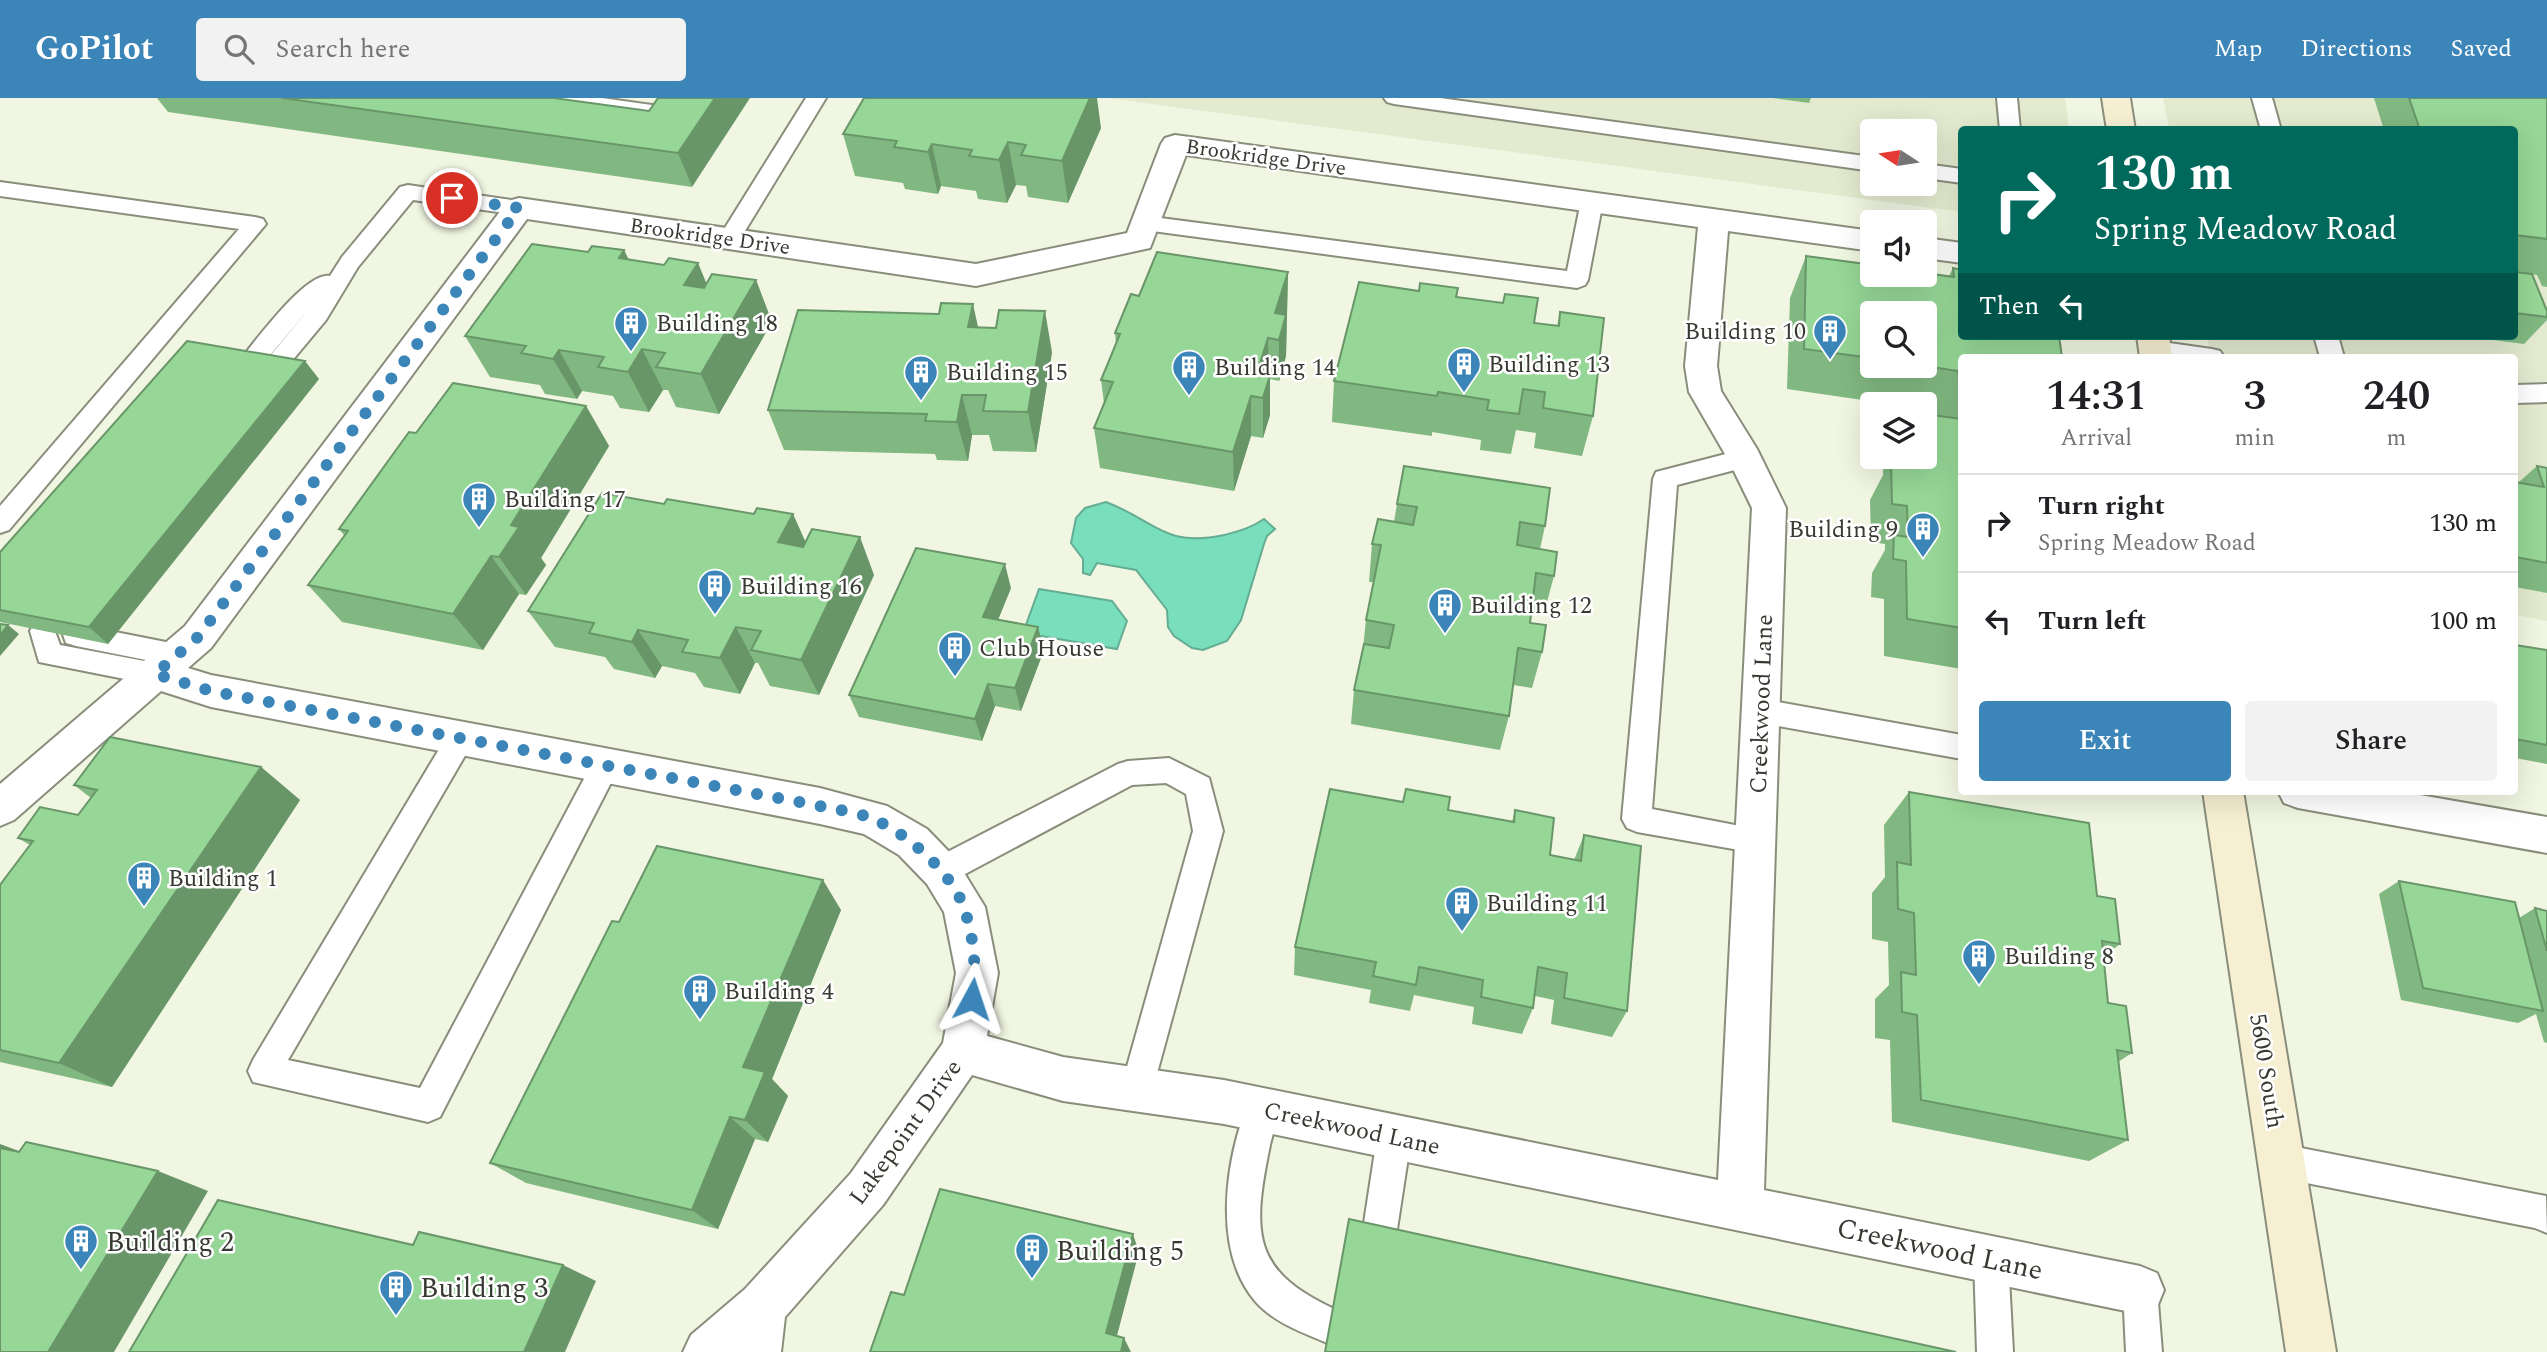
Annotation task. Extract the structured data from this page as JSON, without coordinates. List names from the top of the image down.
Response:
{
  "streets": {
    "main road": ["5600 South"],
    "street": ["Brookridge Drive", "Creekwood Lane", "Lakepoint Drive"]
  },
  "crossings": [
    ["Brookridge Drive", "Creekwood Lane"],
    ["Creekwood Lane", "Lakepoint Drive"]
  ],
  "places": {
    "building": [
      "Building 18",
      "Building 10",
      "Building 13",
      "Building 14",
      "Building 15",
      "Building 17",
      "Building 9",
      "Building 16",
      "Building 12",
      "Club House",
      "Building 1",
      "Building 11",
      "Building 8",
      "Building 4",
      "Building 2",
      "Building 5",
      "Building 3"
    ]
  },
  "north": "left",
  "page": {
    "header": "GoPilot",
    "search": "Search here",
    "nav": ["Map", "Directions", "Saved"],
    "turn": ["130 m", "Spring Meadow Road"],
    "then": "Then",
    "eta": [
      "14:31",
      "Arrival",
      "3",
      "min",
      "240",
      "m"
    ],
    "list": [
      {
        "name": "Turn right",
        "note": "Spring Meadow Road",
        "value": "130 m"
      },
      {
        "name": "Turn left",
        "value": "100 m"
      }
    ],
    "buttons": ["Exit", "Share"]
  }
}
